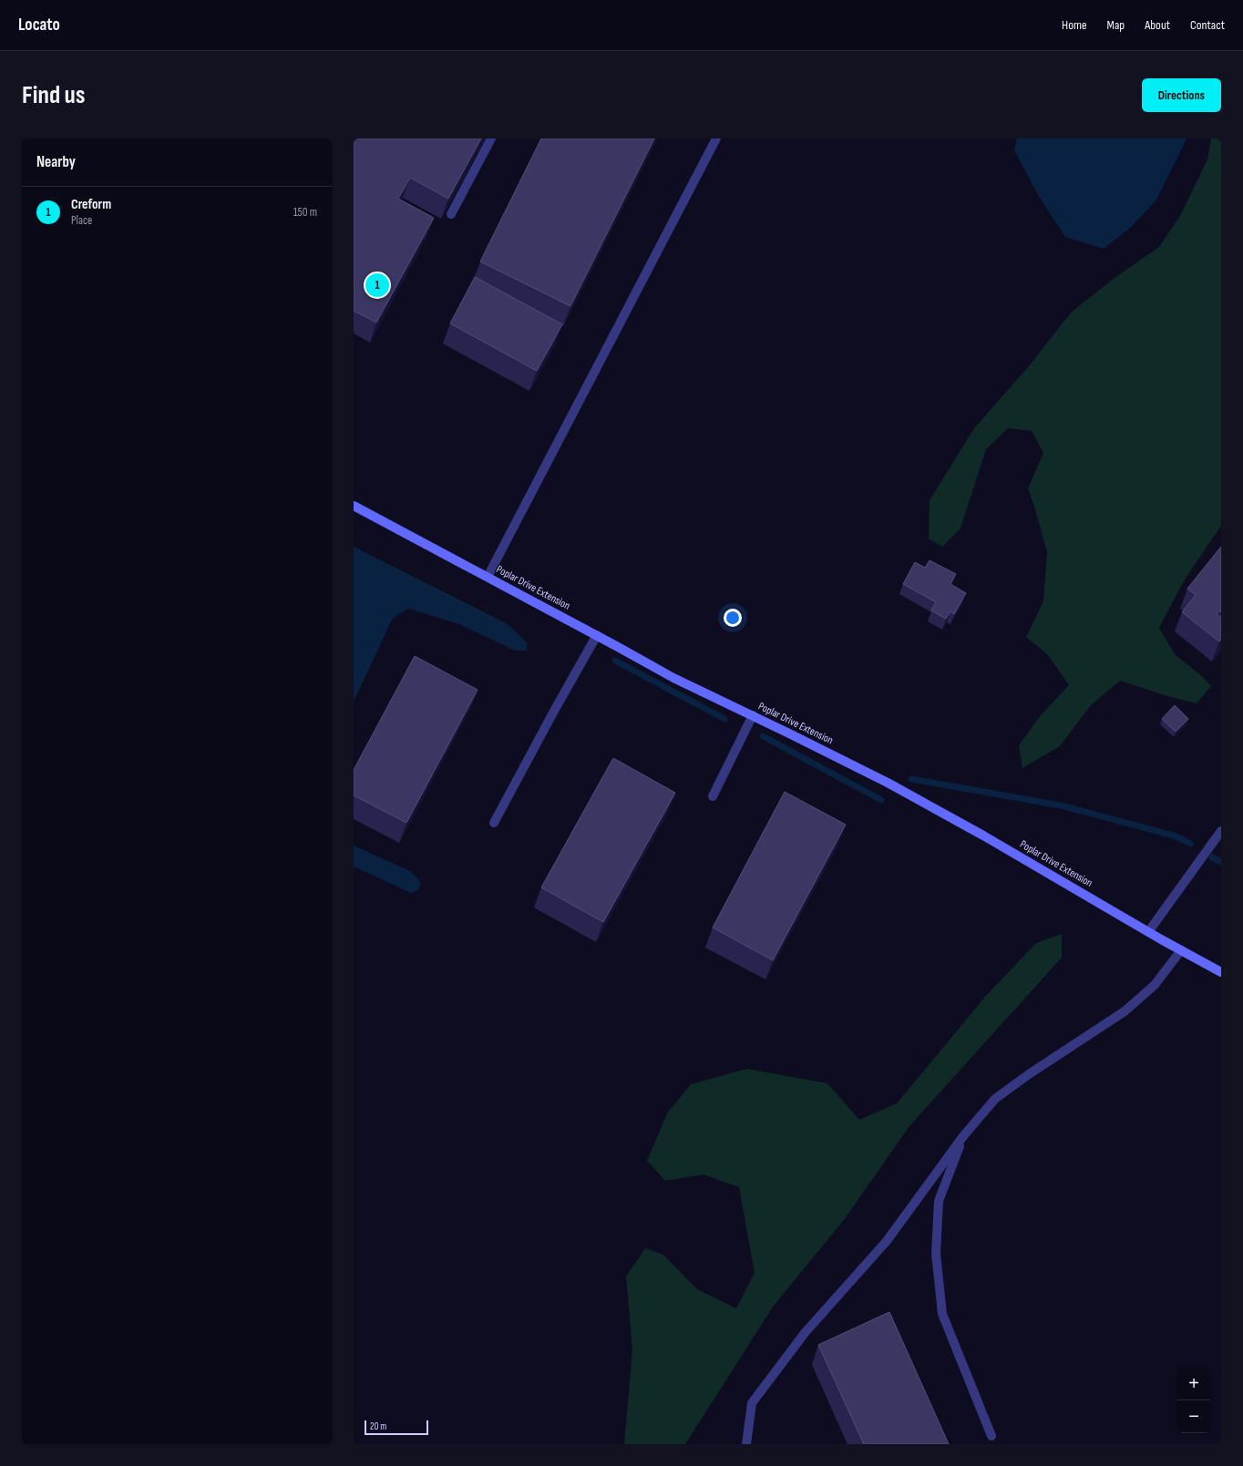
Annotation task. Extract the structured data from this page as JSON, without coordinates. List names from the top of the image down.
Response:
{
  "streets": {
    "street": ["Poplar Drive Extension"]
  },
  "scale_bar": "20 m",
  "page": {
    "header": "Locato",
    "nav": [
      "Home",
      "Map",
      "About",
      "Contact"
    ],
    "buttons": "Directions",
    "title": "Find us",
    "heading": "Nearby",
    "list": [
      {
        "mark": "1",
        "name": "Creform",
        "note": "Place",
        "value": "150 m"
      }
    ],
    "pins": "1",
    "map_buttons": ["+", "−"],
    "scale": "20 m"
  }
}
